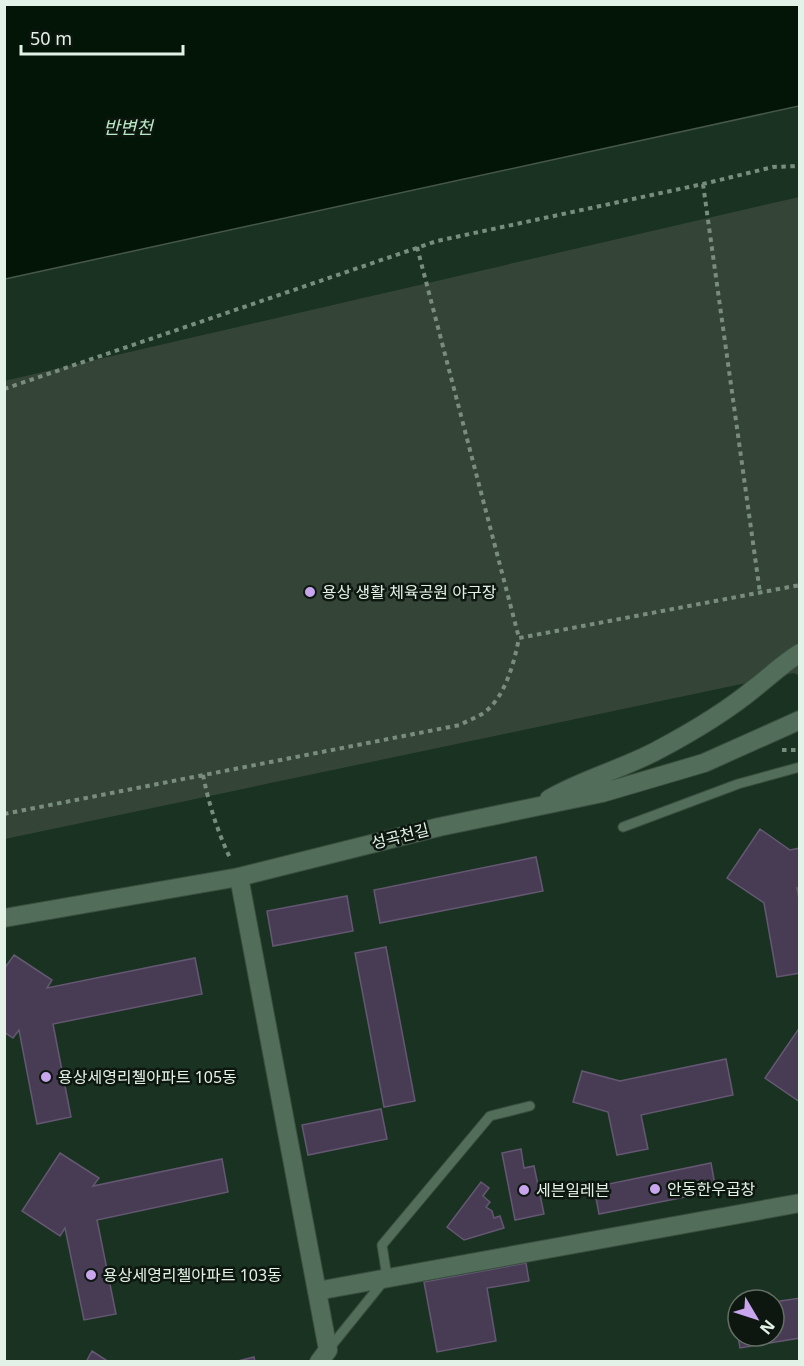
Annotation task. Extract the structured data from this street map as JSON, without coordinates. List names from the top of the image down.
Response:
{
  "streets": {
    "street": ["성곡천길"]
  },
  "water": ["반변천"],
  "places": [
    "용상 생활 체육공원 야구장",
    "용상세영리첼아파트 105동",
    "안동한우곱창",
    "세븐일레븐",
    "용상세영리첼아파트 103동"
  ],
  "scale_bar": "50 m",
  "north": "bottom right"
}
